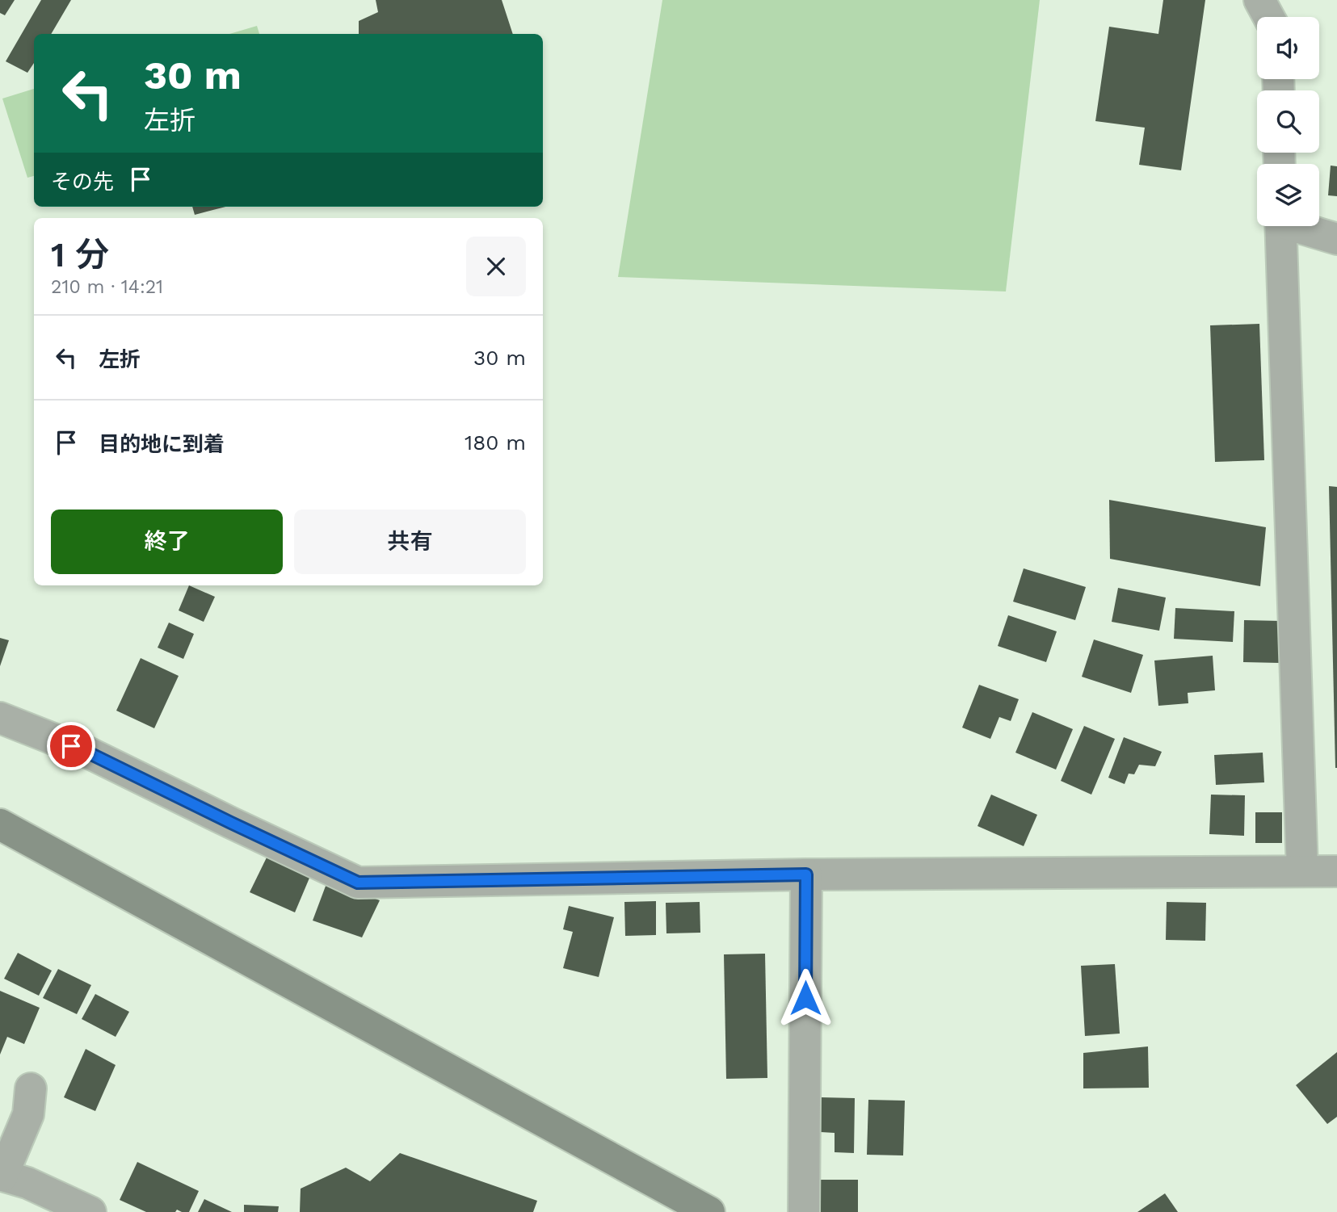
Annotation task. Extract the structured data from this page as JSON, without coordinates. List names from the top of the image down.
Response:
{
  "page": {
    "turn": ["30 m", "左折"],
    "then": "その先",
    "heading": ["1 分", "210 m · 14:21"],
    "list": [
      {
        "name": "左折",
        "value": "30 m"
      },
      {
        "name": "目的地に到着",
        "value": "180 m"
      }
    ],
    "buttons": ["終了", "共有"]
  }
}
